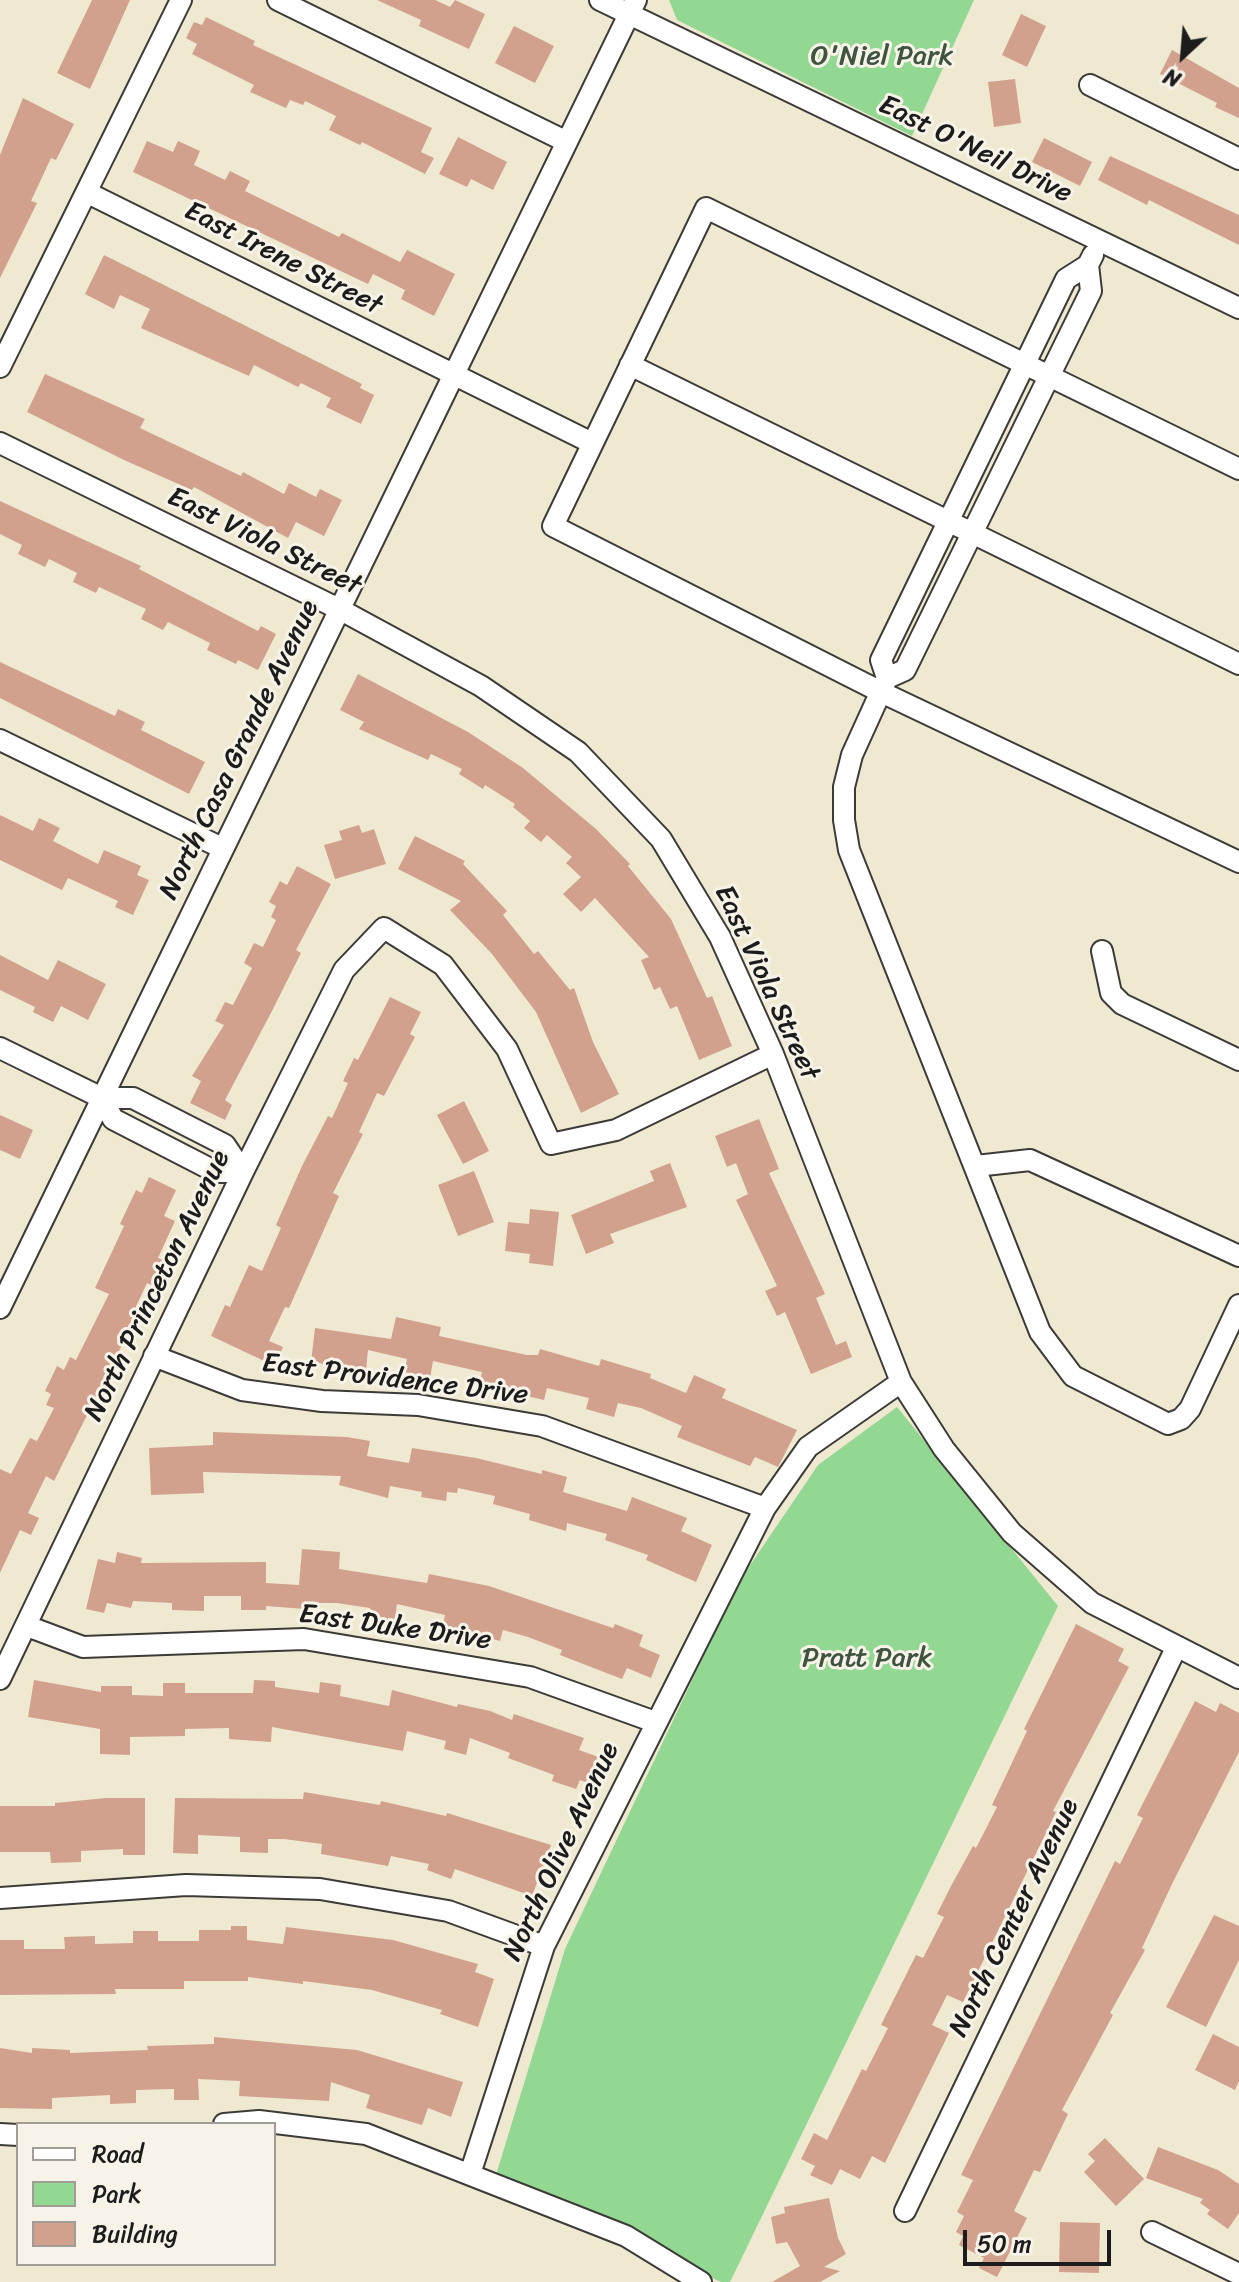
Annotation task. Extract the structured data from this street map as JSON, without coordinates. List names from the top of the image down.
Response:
{
  "streets": {
    "street": [
      "East O'Neil Drive",
      "East Irene Street",
      "East Viola Street",
      "North Casa Grande Avenue",
      "North Princeton Avenue",
      "East Providence Drive",
      "East Duke Drive",
      "North Olive Avenue",
      "North Center Avenue"
    ]
  },
  "crossings": [
    ["East O'Neil Drive", "North Casa Grande Avenue"],
    ["East Irene Street", "North Casa Grande Avenue"],
    ["East Viola Street", "North Casa Grande Avenue"],
    ["East Viola Street", "North Princeton Avenue"],
    ["East Viola Street", "North Olive Avenue"],
    ["East Viola Street", "North Center Avenue"],
    ["North Princeton Avenue", "East Providence Drive"],
    ["North Princeton Avenue", "East Duke Drive"],
    ["East Providence Drive", "North Olive Avenue"],
    ["East Duke Drive", "North Olive Avenue"]
  ],
  "parks": ["O'Niel Park", "Pratt Park"],
  "legend": ["Road", "Park", "Building"],
  "scale_bar": "50 m",
  "north": "bottom left"
}
